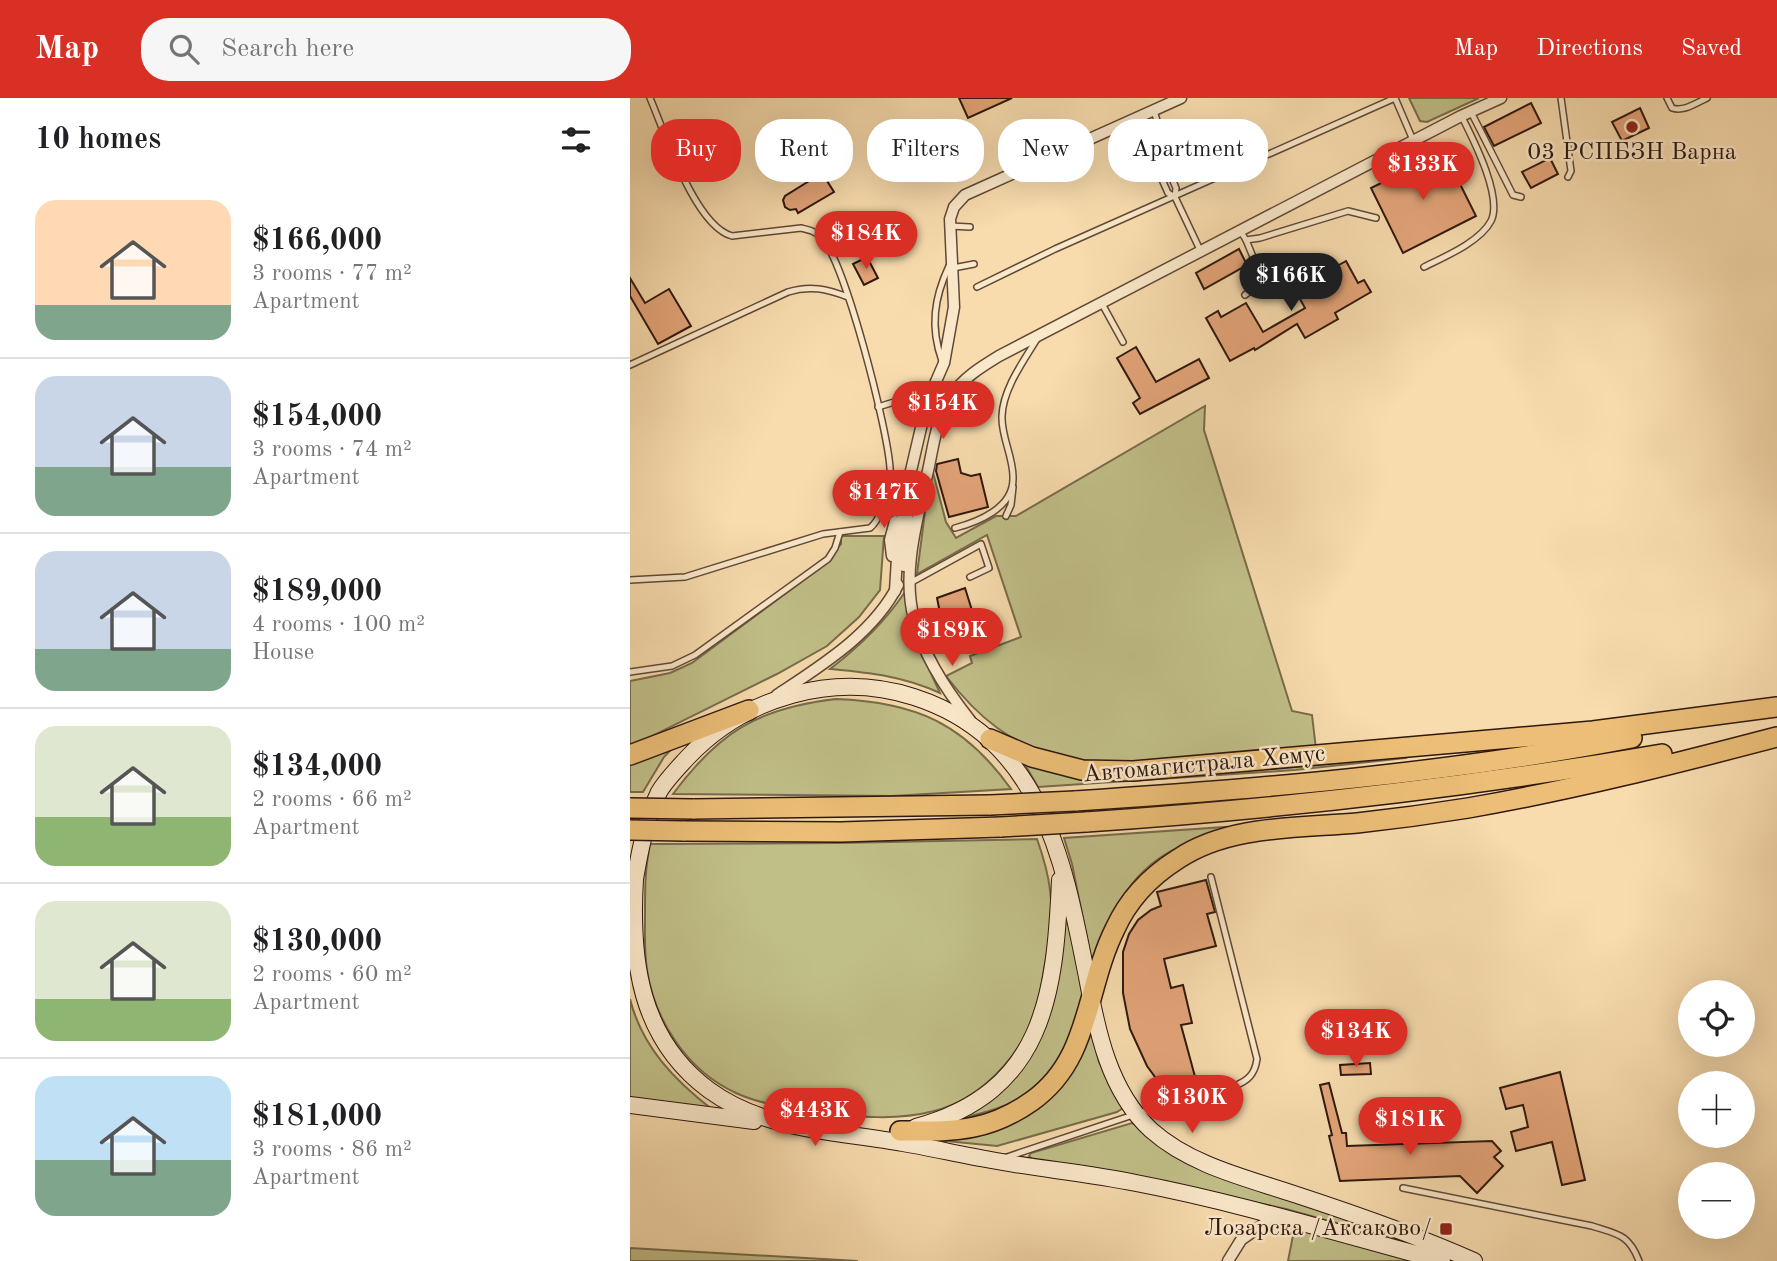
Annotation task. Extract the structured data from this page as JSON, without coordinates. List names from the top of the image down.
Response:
{
  "streets": {
    "highway": ["Автомагистрала Хемус"]
  },
  "places": {
    "other": ["03 РСПБЗН Варна"],
    "transit": ["Лозарска /Аксаково/"]
  },
  "page": {
    "header": "Map",
    "search": "Search here",
    "nav": ["Map", "Directions", "Saved"],
    "heading": "10 homes",
    "chip": [
      "Buy",
      "Rent",
      "Filters",
      "New",
      "Apartment"
    ],
    "price": [
      "$133K",
      "$184K",
      "$166K",
      "$154K",
      "$147K",
      "$189K",
      "$134K",
      "$130K",
      "$443K",
      "$181K"
    ],
    "list": [
      {
        "name": "$166,000",
        "note": "3 rooms · 77 m² · Apartment"
      },
      {
        "name": "$154,000",
        "note": "3 rooms · 74 m² · Apartment"
      },
      {
        "name": "$189,000",
        "note": "4 rooms · 100 m² · House"
      },
      {
        "name": "$134,000",
        "note": "2 rooms · 66 m² · Apartment"
      },
      {
        "name": "$130,000",
        "note": "2 rooms · 60 m² · Apartment"
      },
      {
        "name": "$181,000",
        "note": "3 rooms · 86 m² · Apartment"
      }
    ],
    "map_buttons": ["+", "−"]
  }
}
